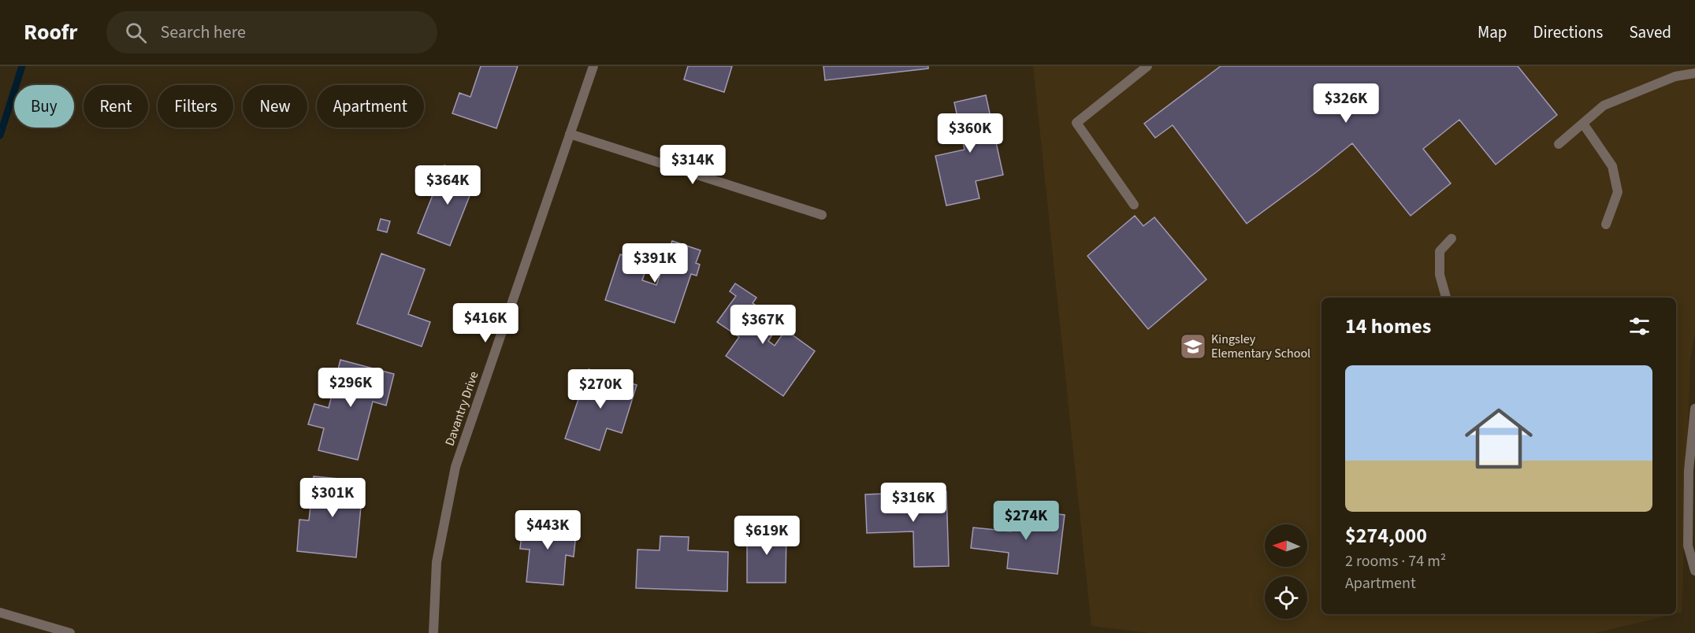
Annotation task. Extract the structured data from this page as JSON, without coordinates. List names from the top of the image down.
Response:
{
  "streets": {
    "street": ["Davantry Drive"]
  },
  "places": {
    "school or university": ["Kingsley Elementary School"]
  },
  "north": "left",
  "page": {
    "header": "Roofr",
    "search": "Search here",
    "nav": ["Map", "Directions", "Saved"],
    "price": [
      "$326K",
      "$360K",
      "$314K",
      "$364K",
      "$391K",
      "$416K",
      "$367K",
      "$296K",
      "$270K",
      "$301K",
      "$316K",
      "$274K",
      "$443K",
      "$619K"
    ],
    "chip": [
      "Buy",
      "Rent",
      "Filters",
      "New",
      "Apartment"
    ],
    "heading": "14 homes",
    "list": [
      {
        "name": "$274,000",
        "note": "2 rooms · 74 m² · Apartment"
      }
    ]
  }
}
